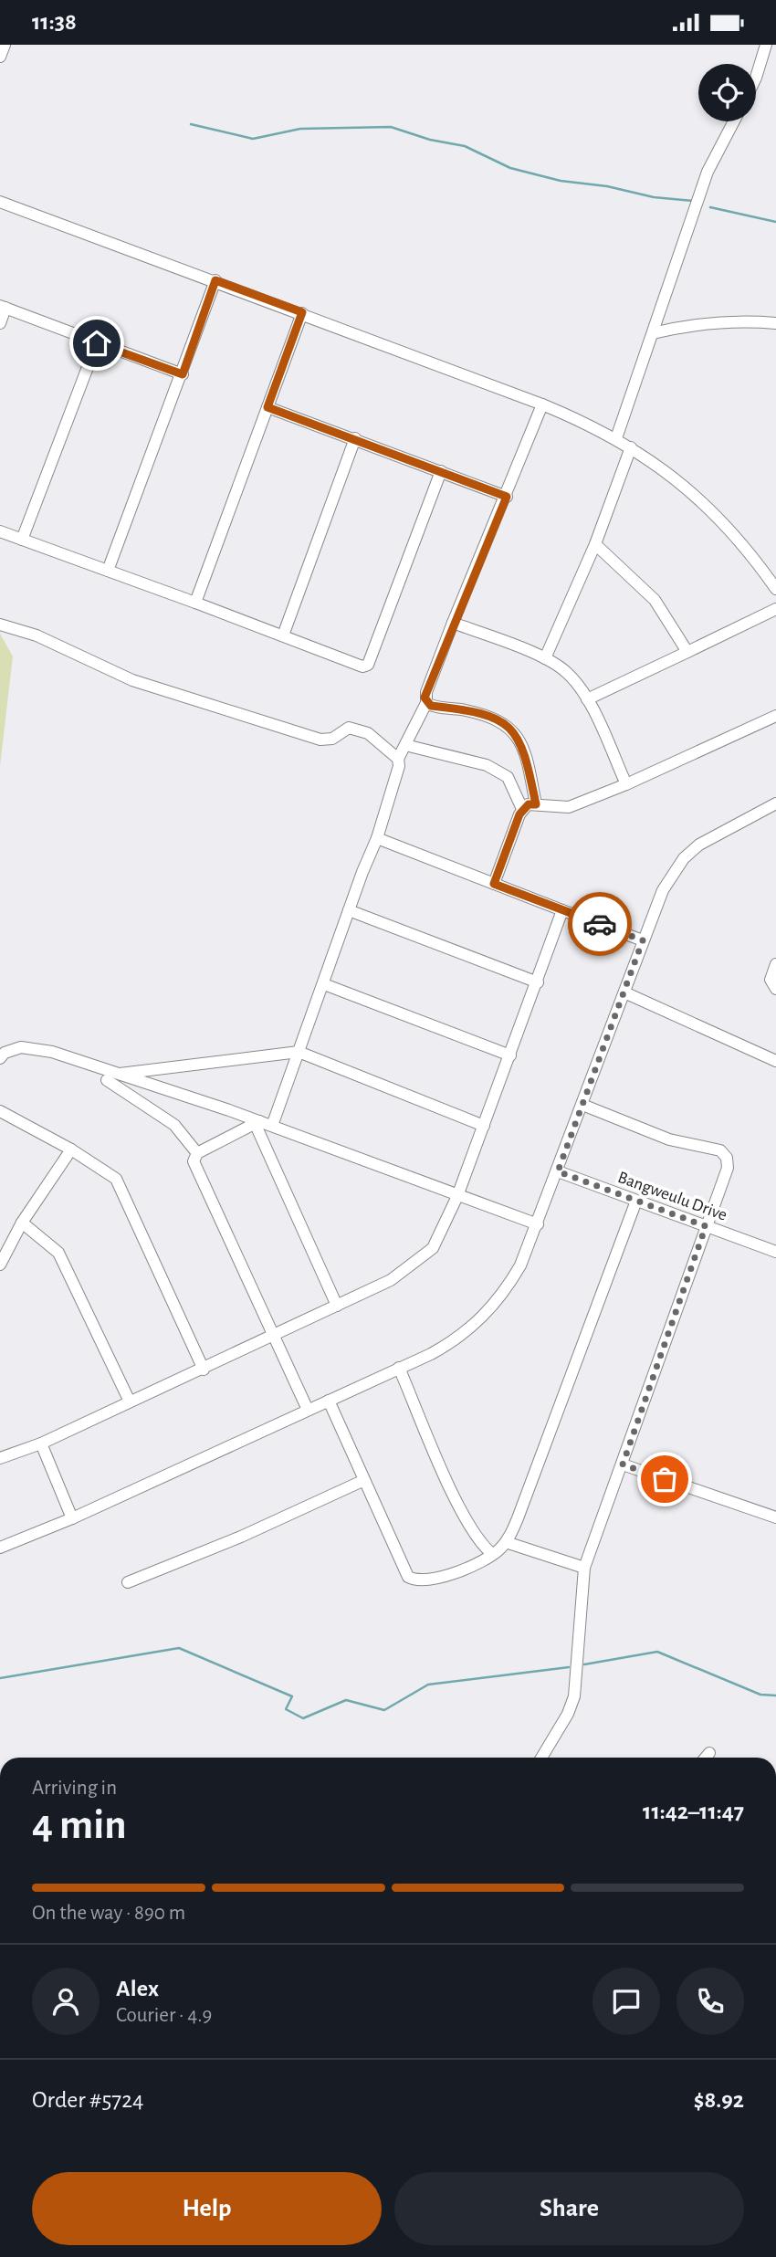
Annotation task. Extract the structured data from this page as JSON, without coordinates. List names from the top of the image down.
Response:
{
  "streets": {
    "street": ["Bangweulu Drive"]
  },
  "page": {
    "status": "11:38",
    "heading": ["4 min", "Arriving in", "11:42–11:47"],
    "panel": [
      "Alex",
      "Courier · 4.9",
      "Order #5724",
      "$8.92"
    ],
    "bar": "On the way · 890 m",
    "buttons": ["Help", "Share"]
  }
}
